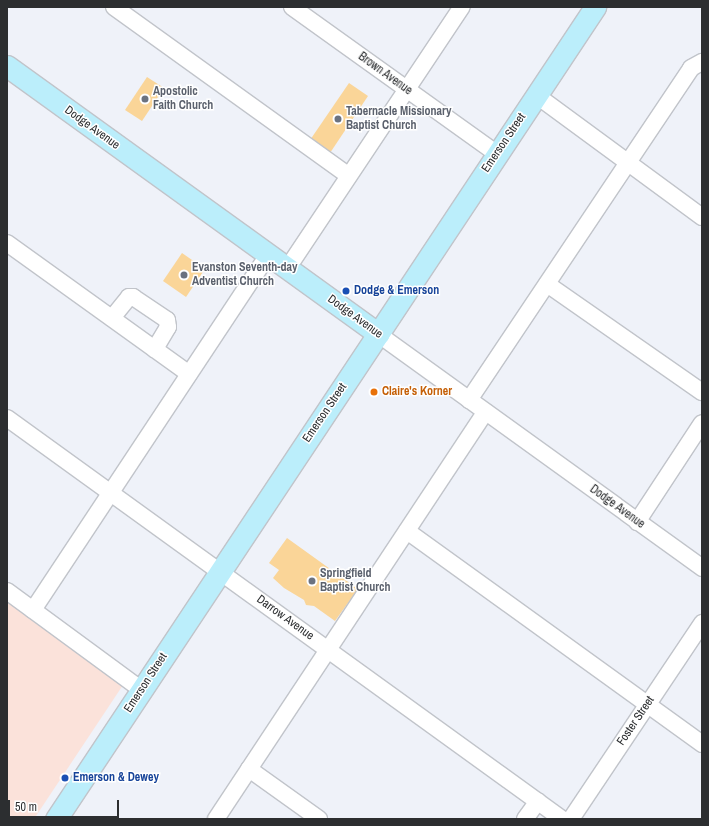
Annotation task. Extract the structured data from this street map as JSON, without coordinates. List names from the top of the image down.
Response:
{
  "streets": {
    "main road": ["Dodge Avenue", "Emerson Street"],
    "street": ["Brown Avenue", "Darrow Avenue", "Foster Street"]
  },
  "crossings": [
    ["Brown Avenue", "Emerson Street"],
    ["Dodge Avenue", "Emerson Street"],
    ["Emerson Street", "Darrow Avenue"]
  ],
  "places": [
    "Apostolic Faith Church",
    "Tabernacle Missionary Baptist Church",
    "Evanston Seventh-day Adventist Church",
    "Dodge & Emerson",
    "Claire's Korner",
    "Springfield Baptist Church",
    "Emerson & Dewey"
  ],
  "scale_bar": "50 m"
}
